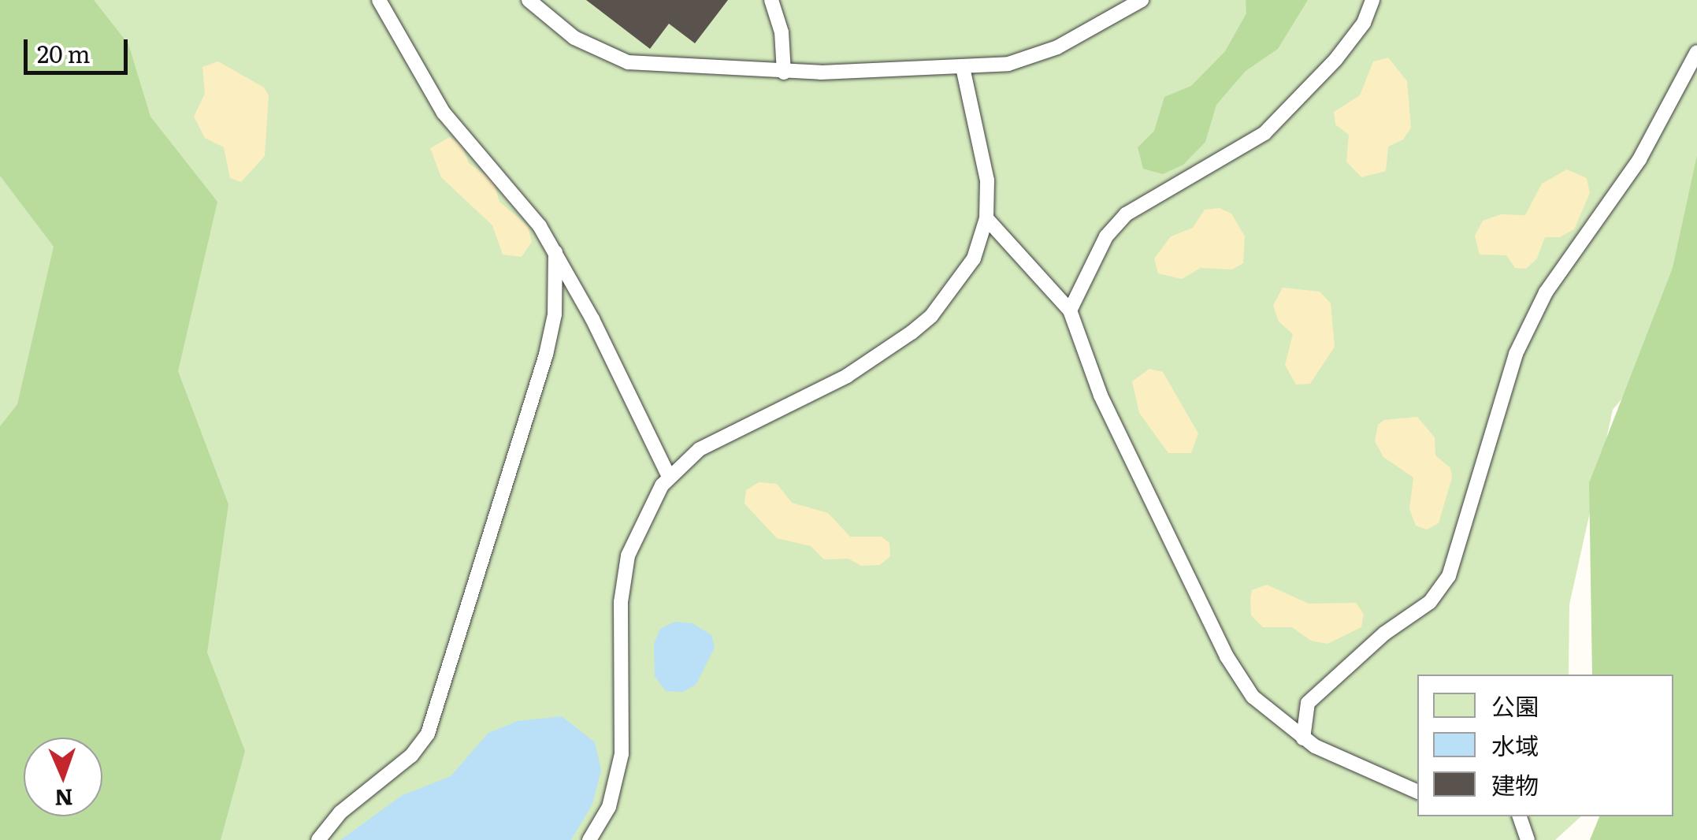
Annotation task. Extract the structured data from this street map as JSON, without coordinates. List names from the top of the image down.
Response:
{
  "legend": ["公園", "水域", "建物"],
  "scale_bar": "20 m",
  "north": "bottom"
}
